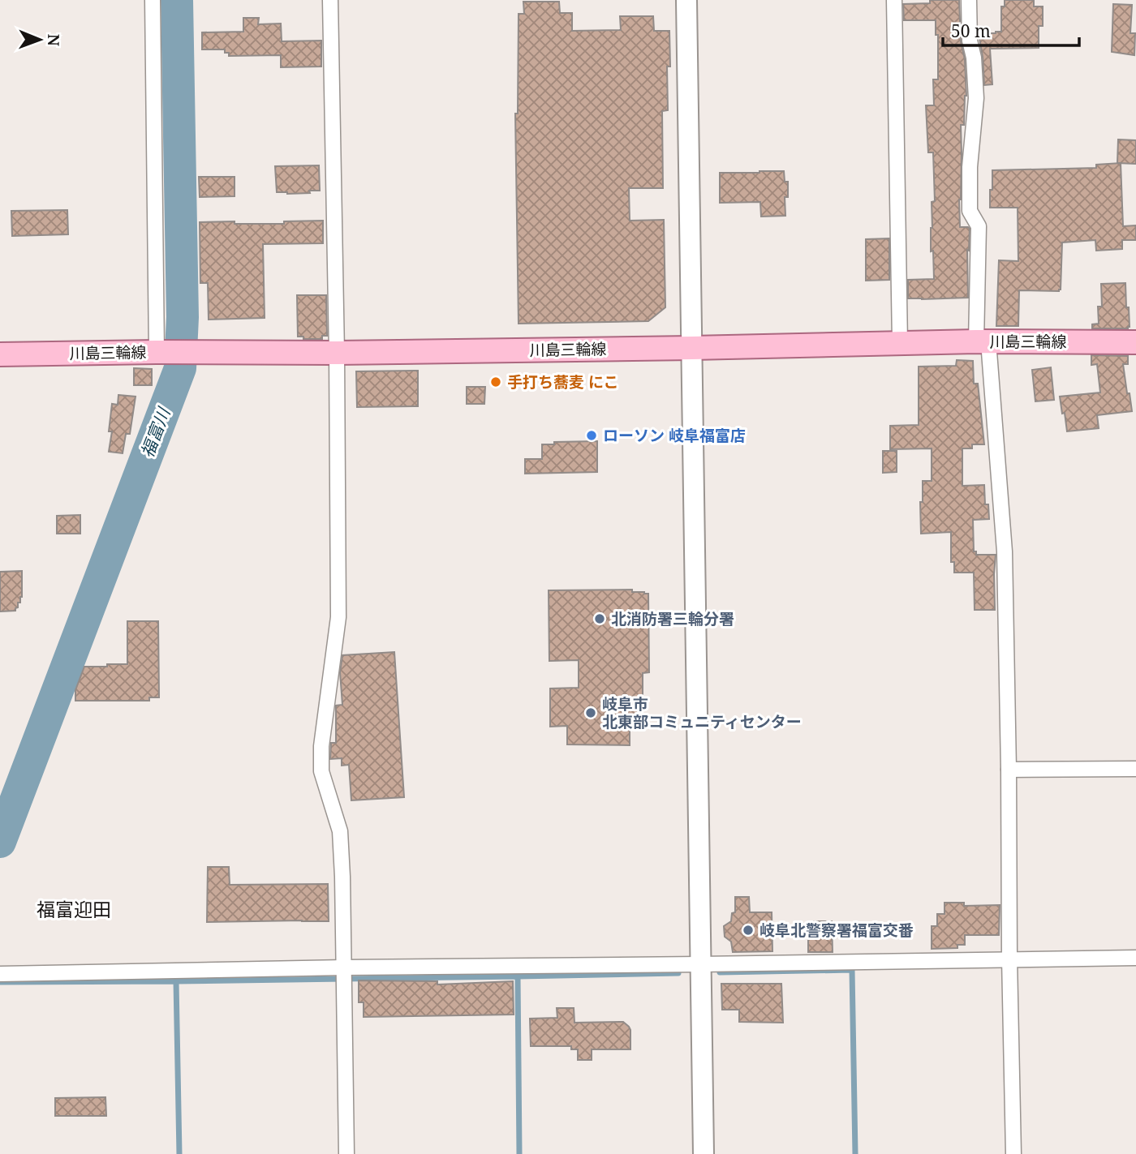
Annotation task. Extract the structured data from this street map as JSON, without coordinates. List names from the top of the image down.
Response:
{
  "streets": {
    "main road": ["川島三輪線"]
  },
  "districts": ["福富迎田"],
  "water": ["福富川"],
  "places": [
    "手打ち蕎麦 にこ",
    "ローソン 岐阜福富店",
    "北消防署三輪分署",
    "岐阜市 北東部コミュニティセンター",
    "岐阜北警察署福富交番"
  ],
  "scale_bar": "50 m",
  "north": "right"
}
